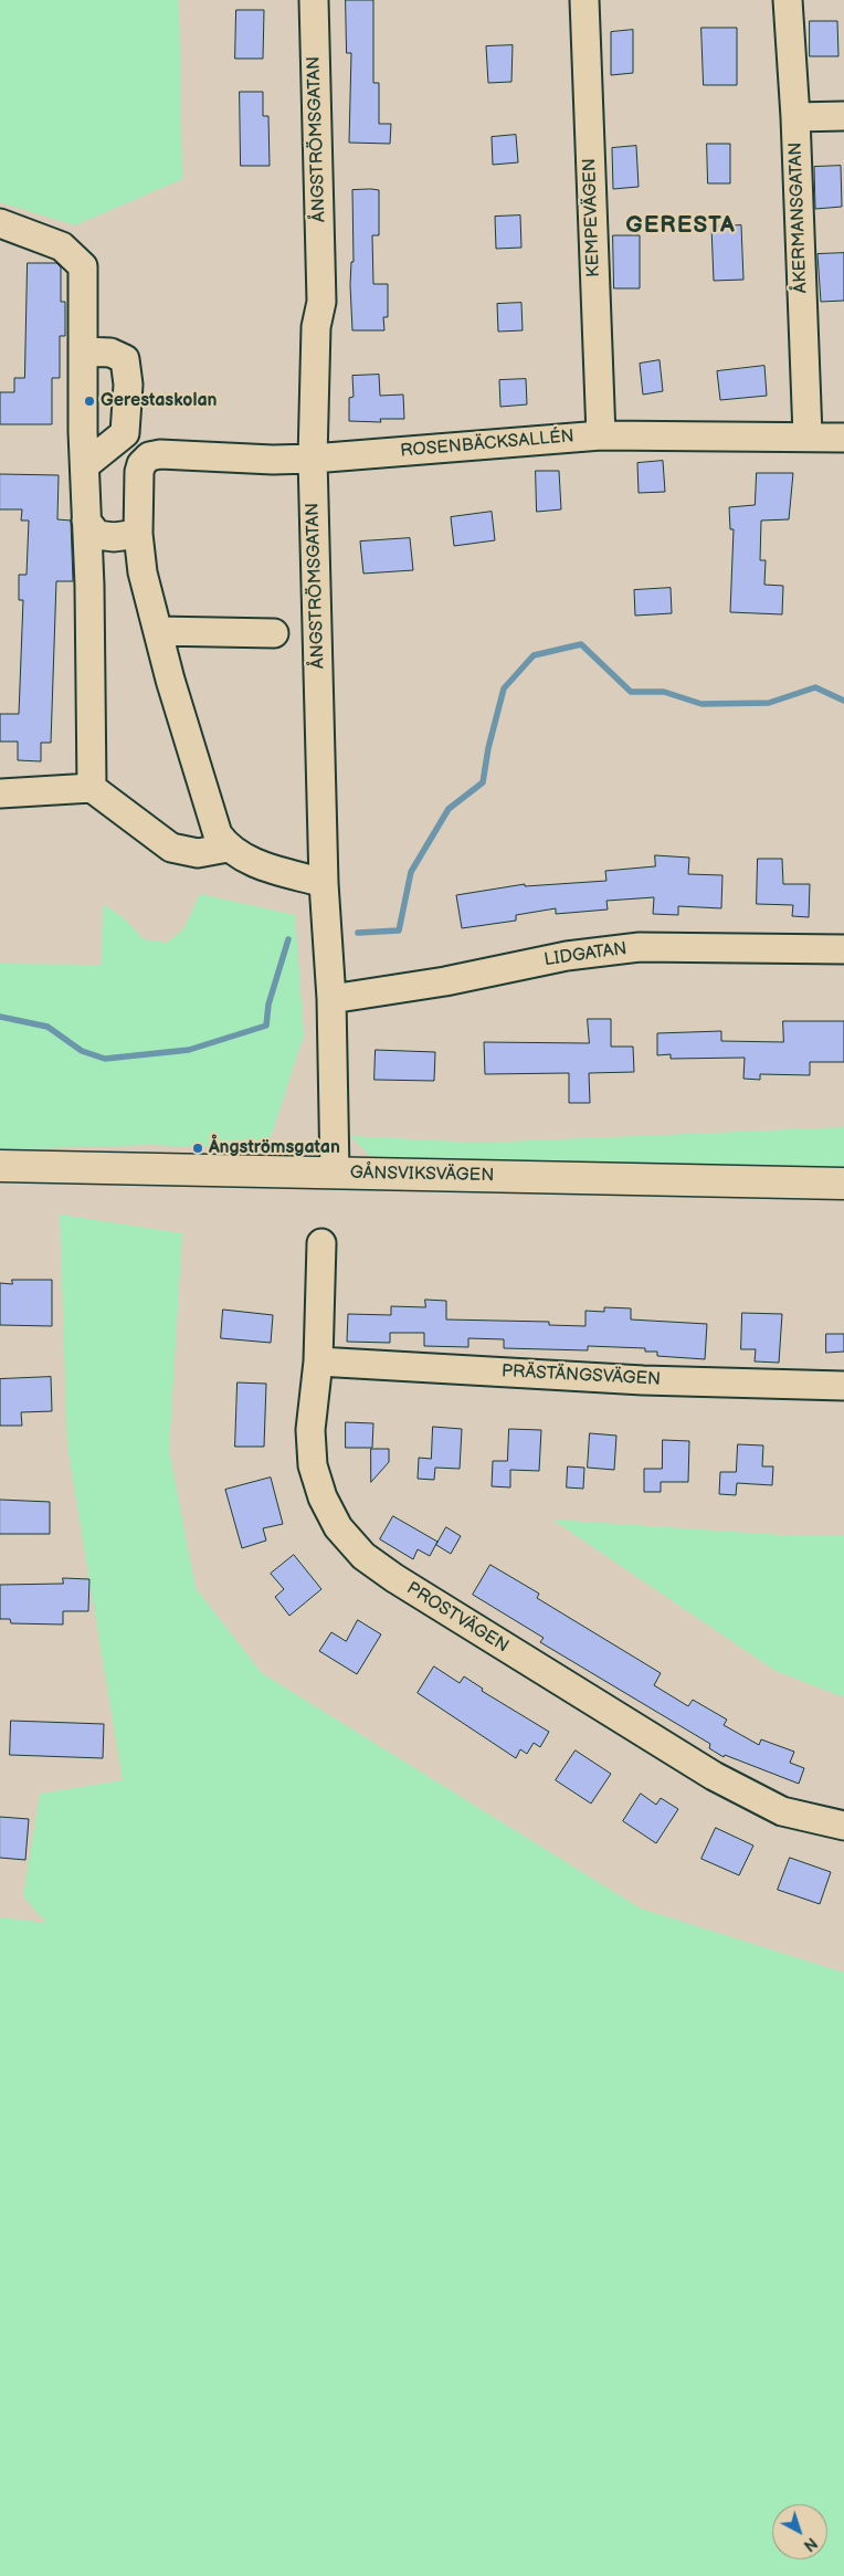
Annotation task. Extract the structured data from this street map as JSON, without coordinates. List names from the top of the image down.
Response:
{
  "streets": {
    "main road": ["GÅNSVIKSVÄGEN"],
    "street": [
      "ÅNGSTRÖMSGATAN",
      "KEMPEVÄGEN",
      "ÅKERMANSGATAN",
      "ROSENBÄCKSALLÉN",
      "LIDGATAN",
      "PRÄSTÄNGSVÄGEN",
      "PROSTVÄGEN"
    ]
  },
  "crossings": [
    ["ÅNGSTRÖMSGATAN", "ROSENBÄCKSALLÉN"],
    ["ÅNGSTRÖMSGATAN", "LIDGATAN"],
    ["ÅNGSTRÖMSGATAN", "GÅNSVIKSVÄGEN"],
    ["KEMPEVÄGEN", "ROSENBÄCKSALLÉN"],
    ["ÅKERMANSGATAN", "ROSENBÄCKSALLÉN"],
    ["PRÄSTÄNGSVÄGEN", "PROSTVÄGEN"]
  ],
  "districts": ["GERESTA"],
  "places": ["Gerestaskolan", "Ångströmsgatan"],
  "north": "bottom right"
}
